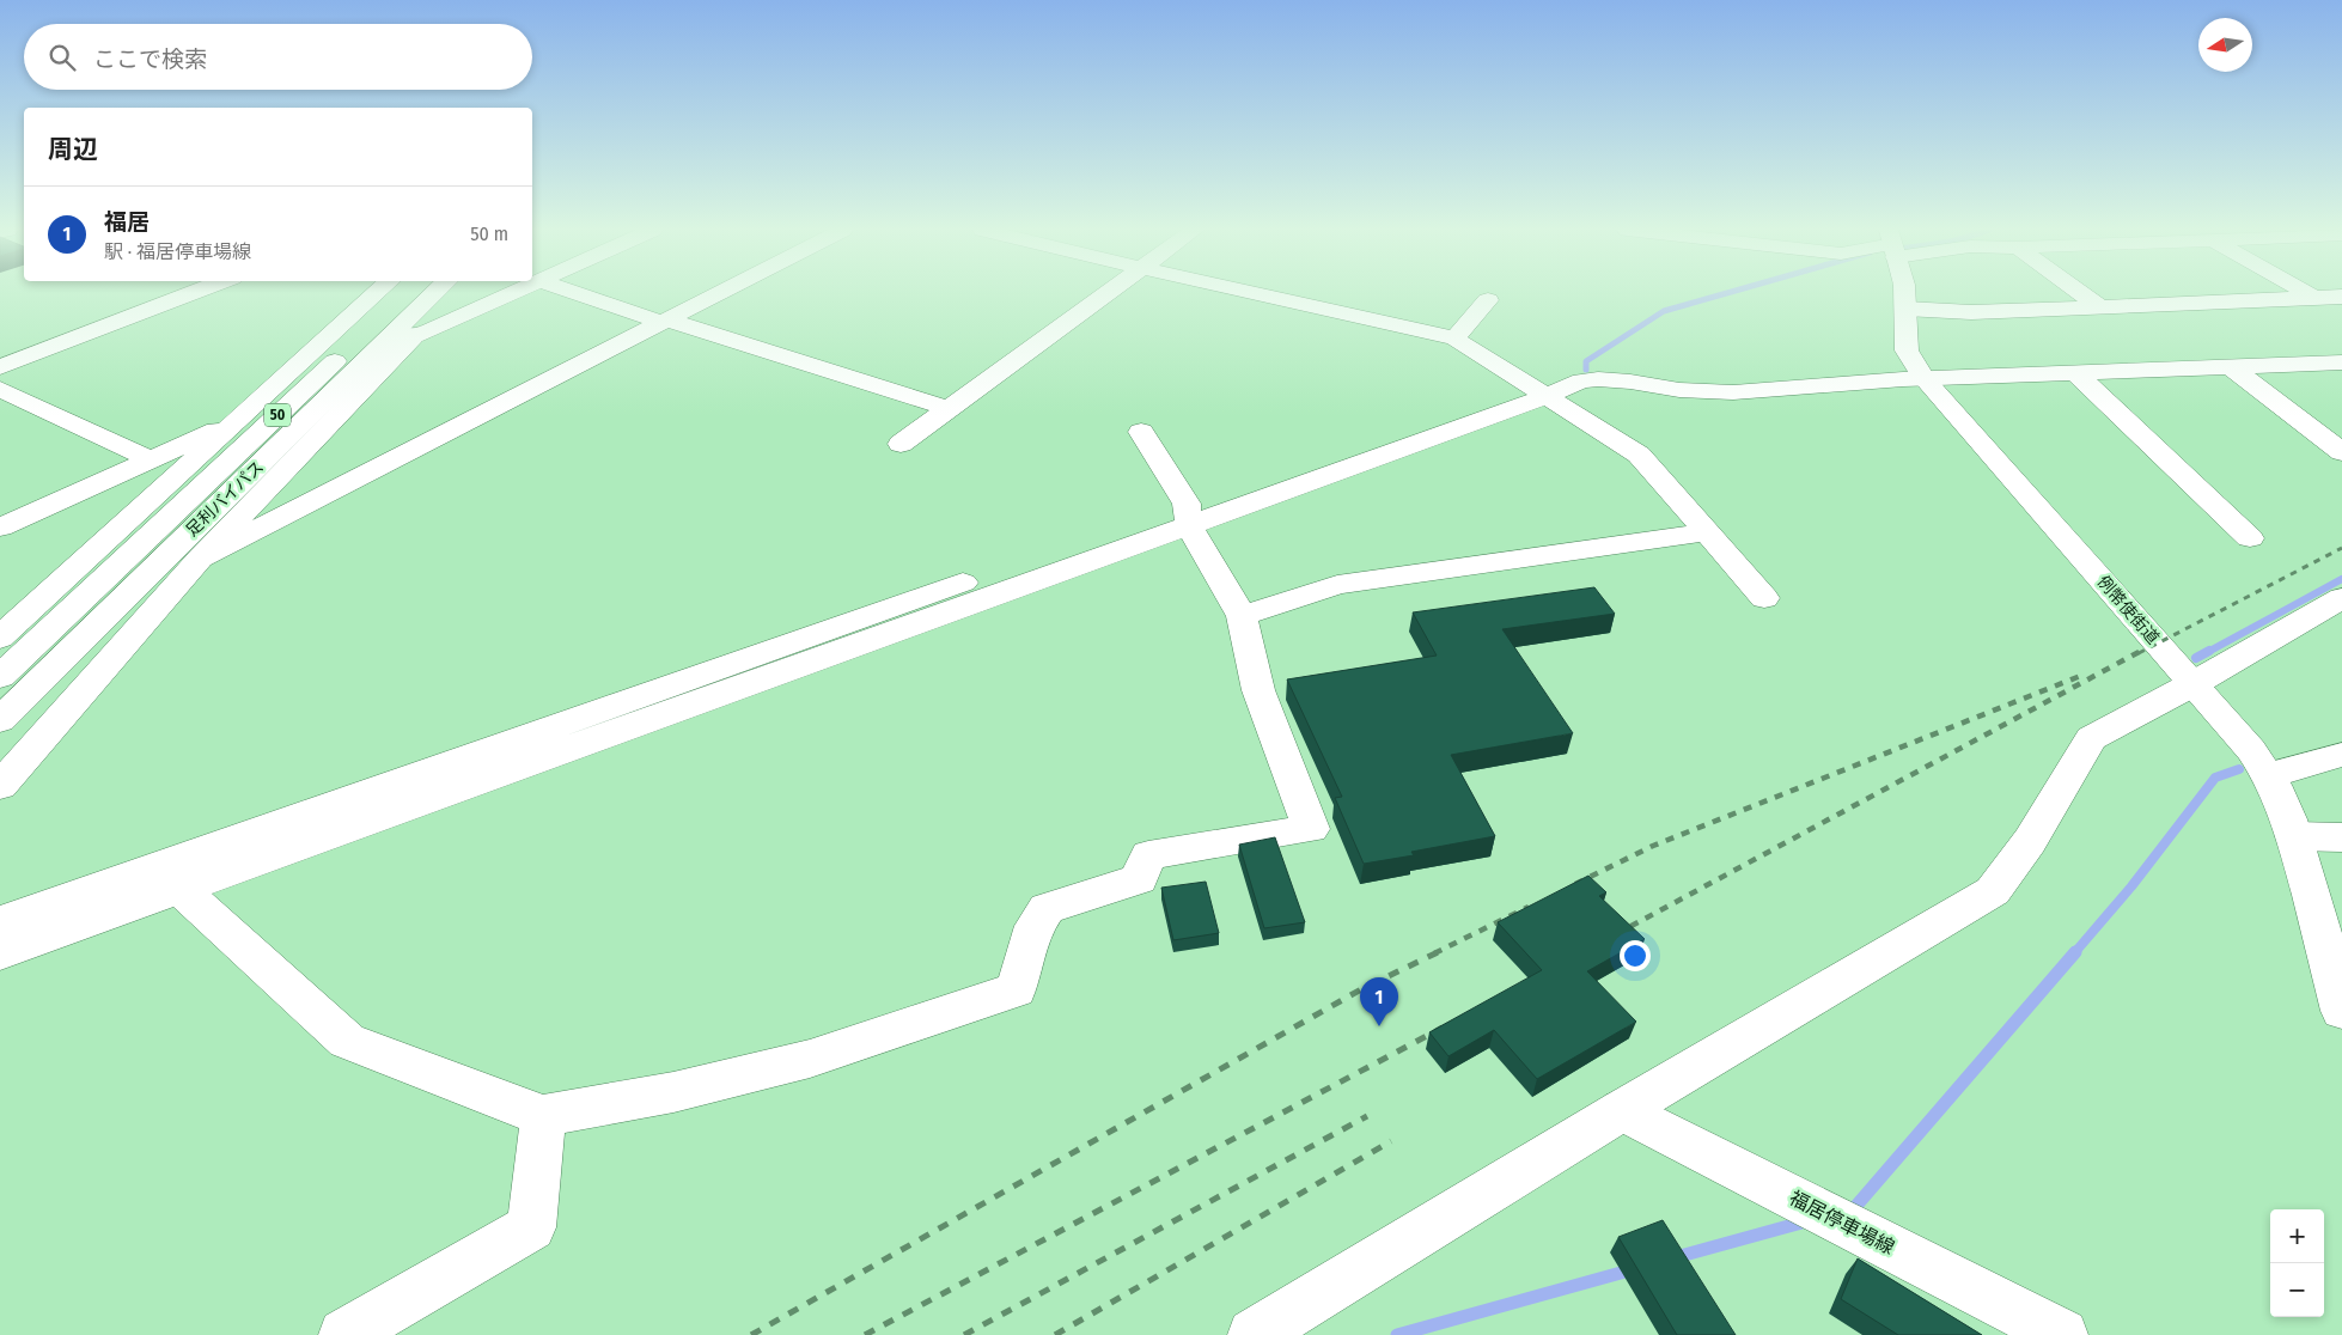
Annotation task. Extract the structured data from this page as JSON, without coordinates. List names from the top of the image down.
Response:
{
  "streets": {
    "main road": [
      "50",
      "足利バイパス",
      "例幣使街道",
      "福居停車場線"
    ]
  },
  "north": "left",
  "page": {
    "search": "ここで検索",
    "heading": "周辺",
    "list": [
      {
        "mark": "1",
        "name": "福居",
        "note": "駅 · 福居停車場線",
        "value": "50 m"
      }
    ],
    "pins": "1",
    "map_buttons": ["+", "−"]
  }
}
